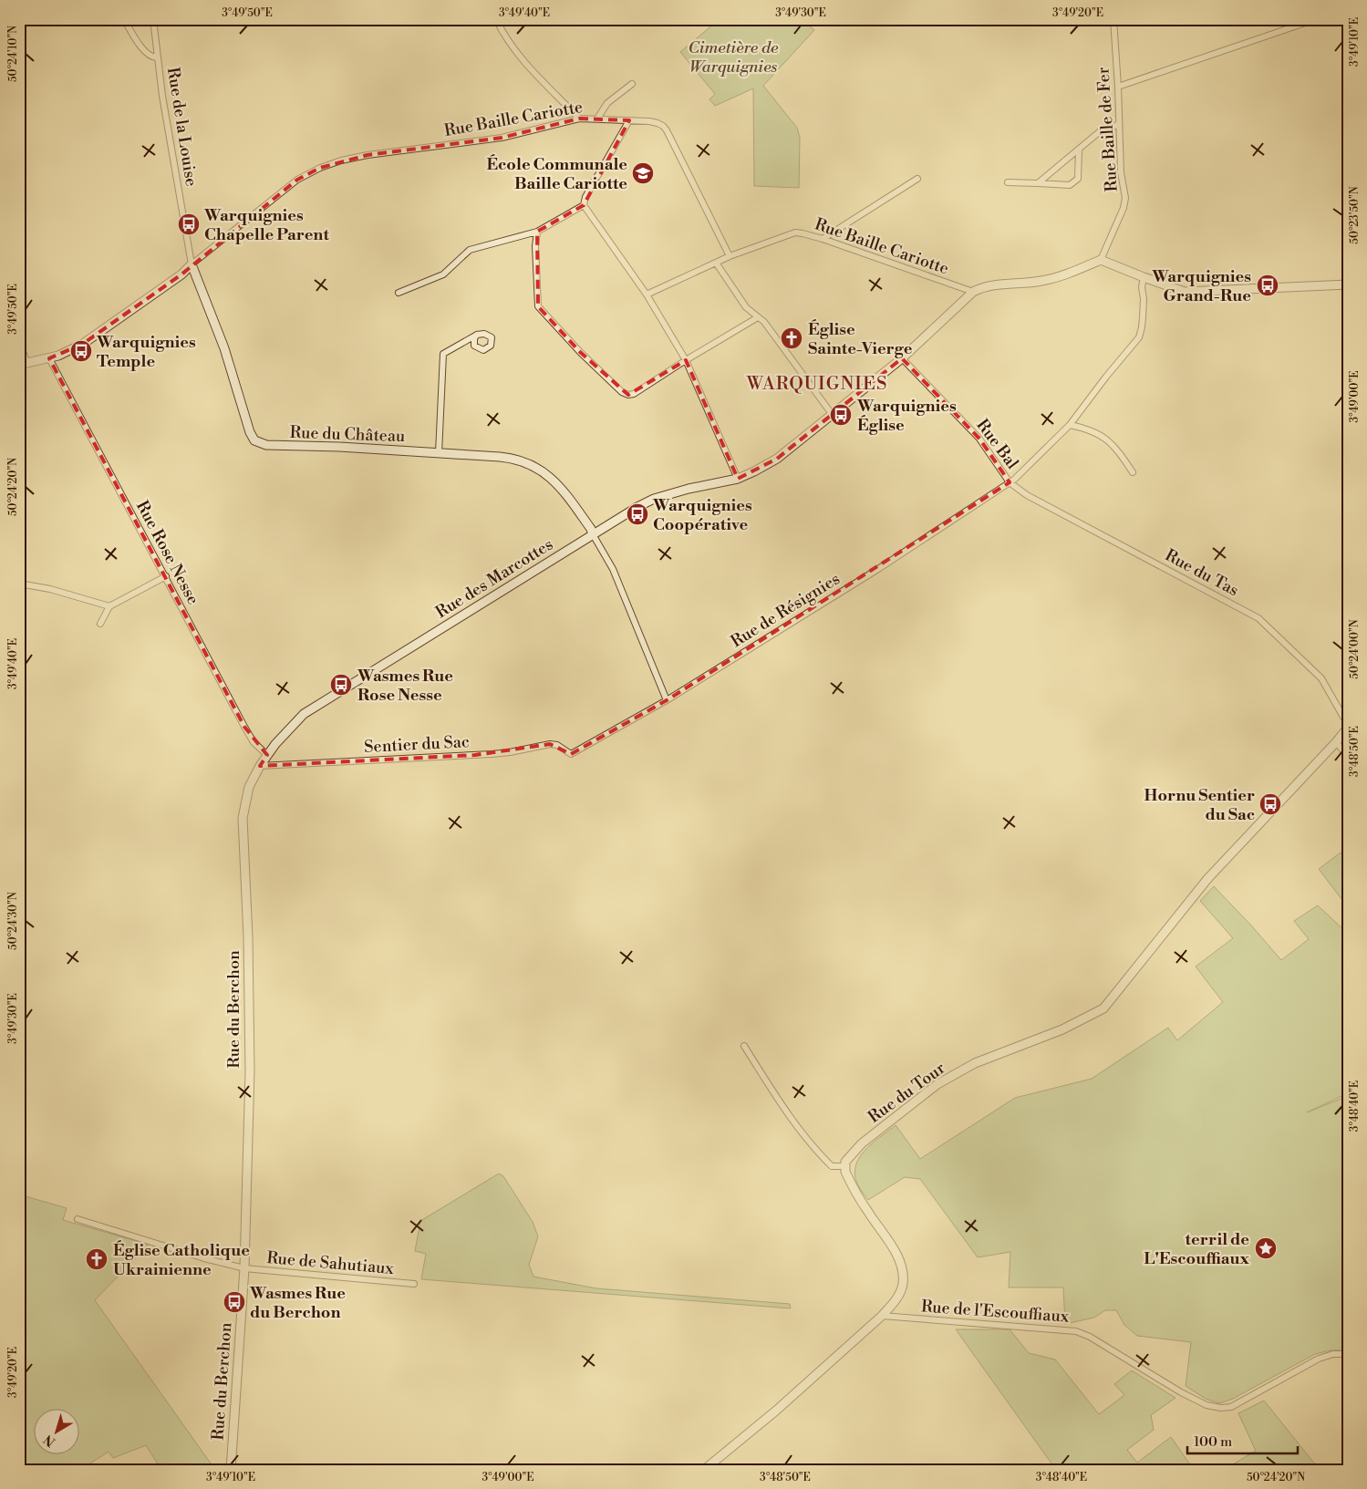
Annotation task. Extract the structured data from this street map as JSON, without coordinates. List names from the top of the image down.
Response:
{
  "streets": {
    "street": [
      "Rue Baille Cariotte",
      "Rue de la Louise",
      "Rue Baille de Fer",
      "Rue du Château",
      "Rue Bal",
      "Rue Rose Nesse",
      "Rue du Tas",
      "Rue des Marcottes",
      "Rue de Résignies",
      "Sentier du Sac",
      "Rue du Berchon",
      "Rue du Tour",
      "Rue de Sahutiaux",
      "Rue de l'Escouffiaux"
    ]
  },
  "crossings": [
    ["Rue Baille Cariotte", "Rue de la Louise"],
    ["Rue Baille Cariotte", "Rue du Château"],
    ["Rue Baille Cariotte", "Rue des Marcottes"],
    ["Rue de la Louise", "Rue du Château"],
    ["Rue du Château", "Rue des Marcottes"],
    ["Rue Bal", "Rue du Tas"],
    ["Rue Bal", "Rue des Marcottes"],
    ["Rue Bal", "Rue de Résignies"],
    ["Rue Rose Nesse", "Rue des Marcottes"],
    ["Rue Rose Nesse", "Rue du Berchon"],
    ["Rue du Tas", "Rue de Résignies"],
    ["Rue du Tas", "Rue du Tour"],
    ["Rue des Marcottes", "Rue du Berchon"],
    ["Rue de Résignies", "Sentier du Sac"],
    ["Sentier du Sac", "Rue du Berchon"],
    ["Rue du Berchon", "Rue de Sahutiaux"]
  ],
  "districts": ["WARQUIGNIES"],
  "parks": ["Cimetière de Warquignies"],
  "places": {
    "school or university": ["École Communale Baille Cariotte"],
    "bus stop": [
      "Warquignies Chapelle Parent",
      "Warquignies Grand-Rue",
      "Warquignies Temple",
      "Warquignies Église",
      "Warquignies Coopérative",
      "Wasmes Rue Rose Nesse",
      "Hornu Sentier du Sac",
      "Wasmes Rue du Berchon"
    ],
    "church": ["Église Sainte-Vierge", "Église Catholique Ukrainienne"],
    "place": ["terril de L'Escouffiaux"]
  },
  "scale_bar": "100 m",
  "north": "bottom left",
  "coordinates": [
    "3°49'50\"E",
    "3°49'40\"E",
    "3°49'30\"E",
    "3°49'20\"E",
    "3°49'10\"E",
    "50°24'10\"N",
    "50°23'50\"N",
    "3°49'00\"E",
    "50°24'20\"N",
    "50°24'00\"N",
    "3°48'50\"E",
    "50°24'30\"N",
    "3°48'40\"E"
  ]
}
